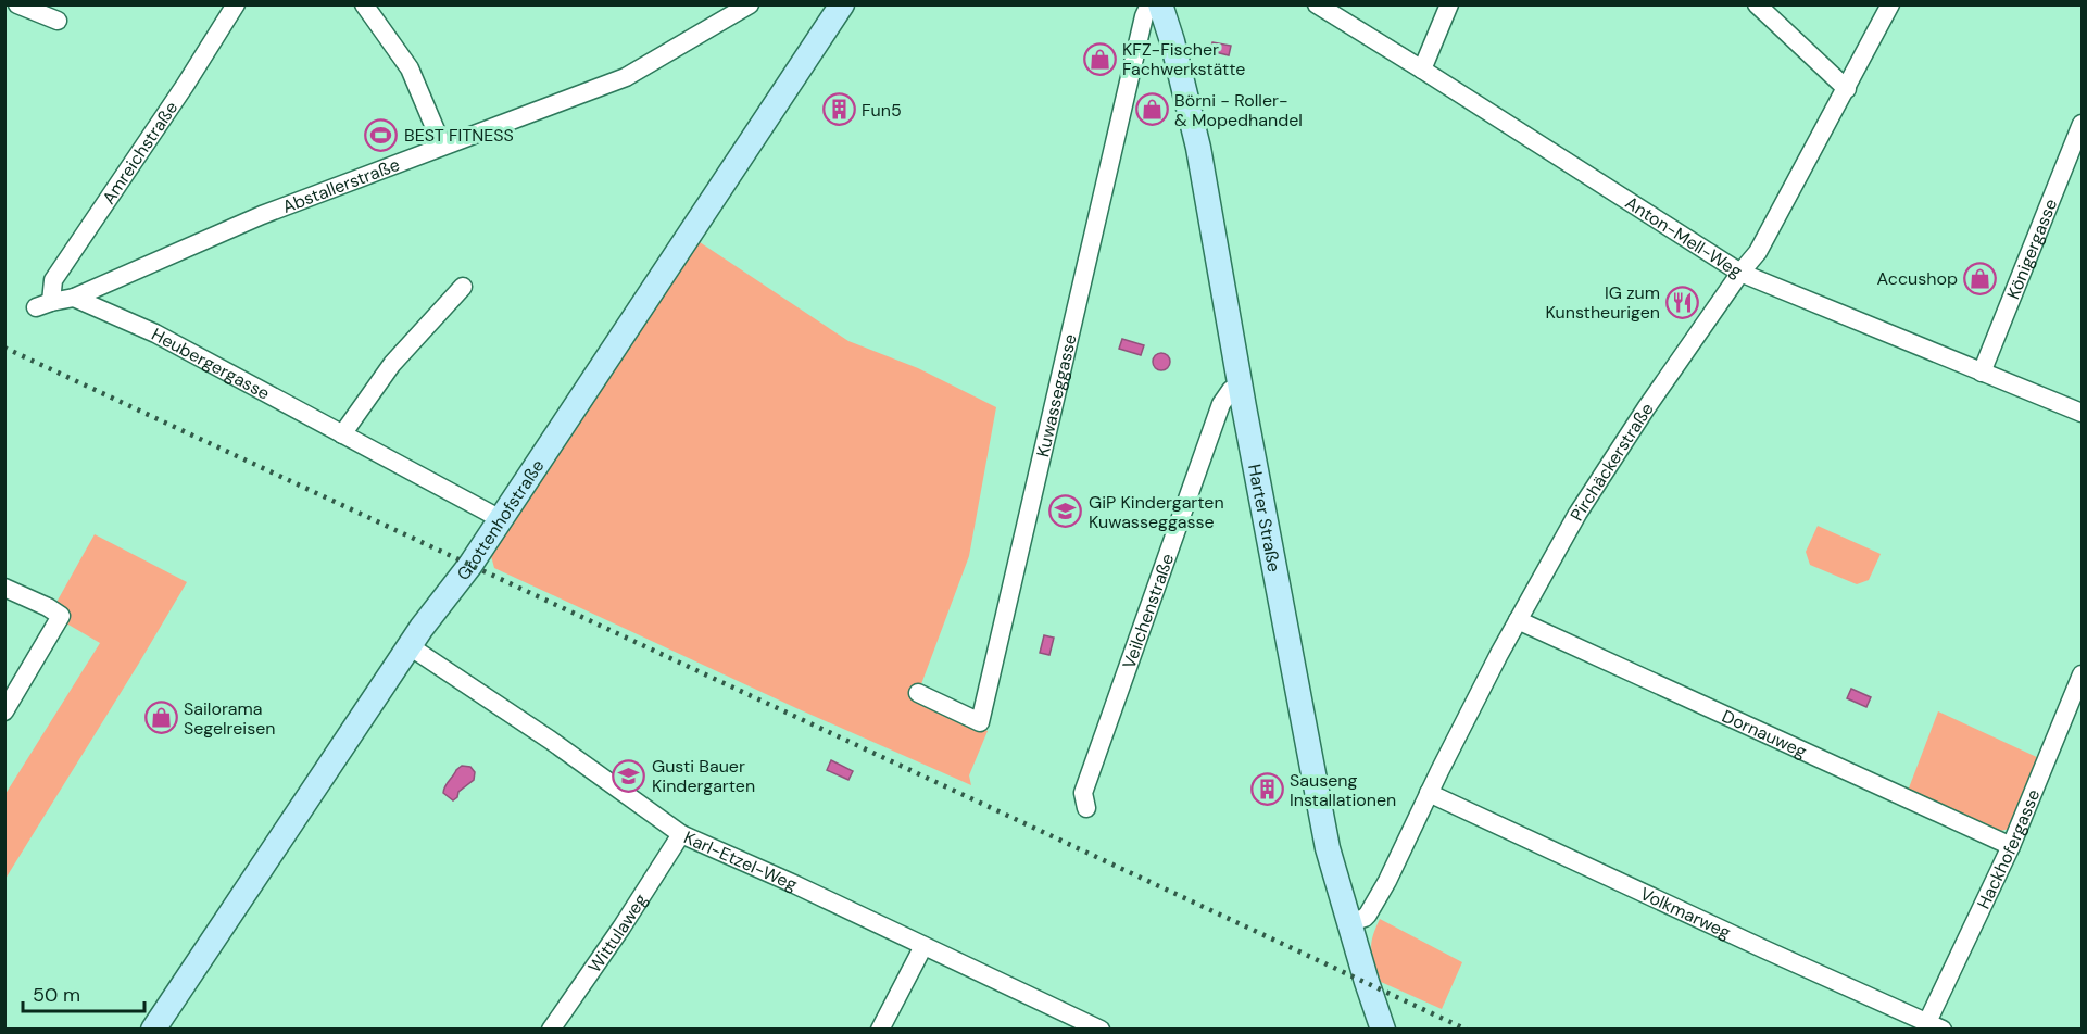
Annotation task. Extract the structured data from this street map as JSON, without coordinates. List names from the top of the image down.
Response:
{
  "streets": {
    "main road": ["Grottenhofstraße", "Harter Straße"],
    "street": [
      "Amreichstraße",
      "Abstallerstraße",
      "Anton-Mell-Weg",
      "Königergasse",
      "Heubergergasse",
      "Kuwasseggasse",
      "Pirchäckerstraße",
      "Veilchenstraße",
      "Dornauweg",
      "Hackhofergasse",
      "Karl-Etzel-Weg",
      "Volkmarweg",
      "Wittulaweg"
    ]
  },
  "crossings": [
    ["Amreichstraße", "Abstallerstraße"],
    ["Abstallerstraße", "Heubergergasse"],
    ["Anton-Mell-Weg", "Königergasse"],
    ["Anton-Mell-Weg", "Pirchäckerstraße"],
    ["Heubergergasse", "Grottenhofstraße"],
    ["Pirchäckerstraße", "Harter Straße"],
    ["Pirchäckerstraße", "Dornauweg"],
    ["Pirchäckerstraße", "Volkmarweg"],
    ["Grottenhofstraße", "Karl-Etzel-Weg"],
    ["Harter Straße", "Veilchenstraße"],
    ["Dornauweg", "Hackhofergasse"],
    ["Hackhofergasse", "Volkmarweg"],
    ["Karl-Etzel-Weg", "Wittulaweg"]
  ],
  "places": {
    "shop": [
      "KFZ-Fischer Fachwerkstätte",
      "Börni - Roller- & Mopedhandel",
      "Accushop",
      "Sailorama Segelreisen"
    ],
    "building": ["Fun5", "Sauseng Installationen"],
    "sports": ["BEST FITNESS"],
    "restaurant": ["IG zum Kunstheurigen"],
    "school or university": ["GiP Kindergarten Kuwasseggasse", "Gusti Bauer Kindergarten"]
  },
  "scale_bar": "50 m"
}
